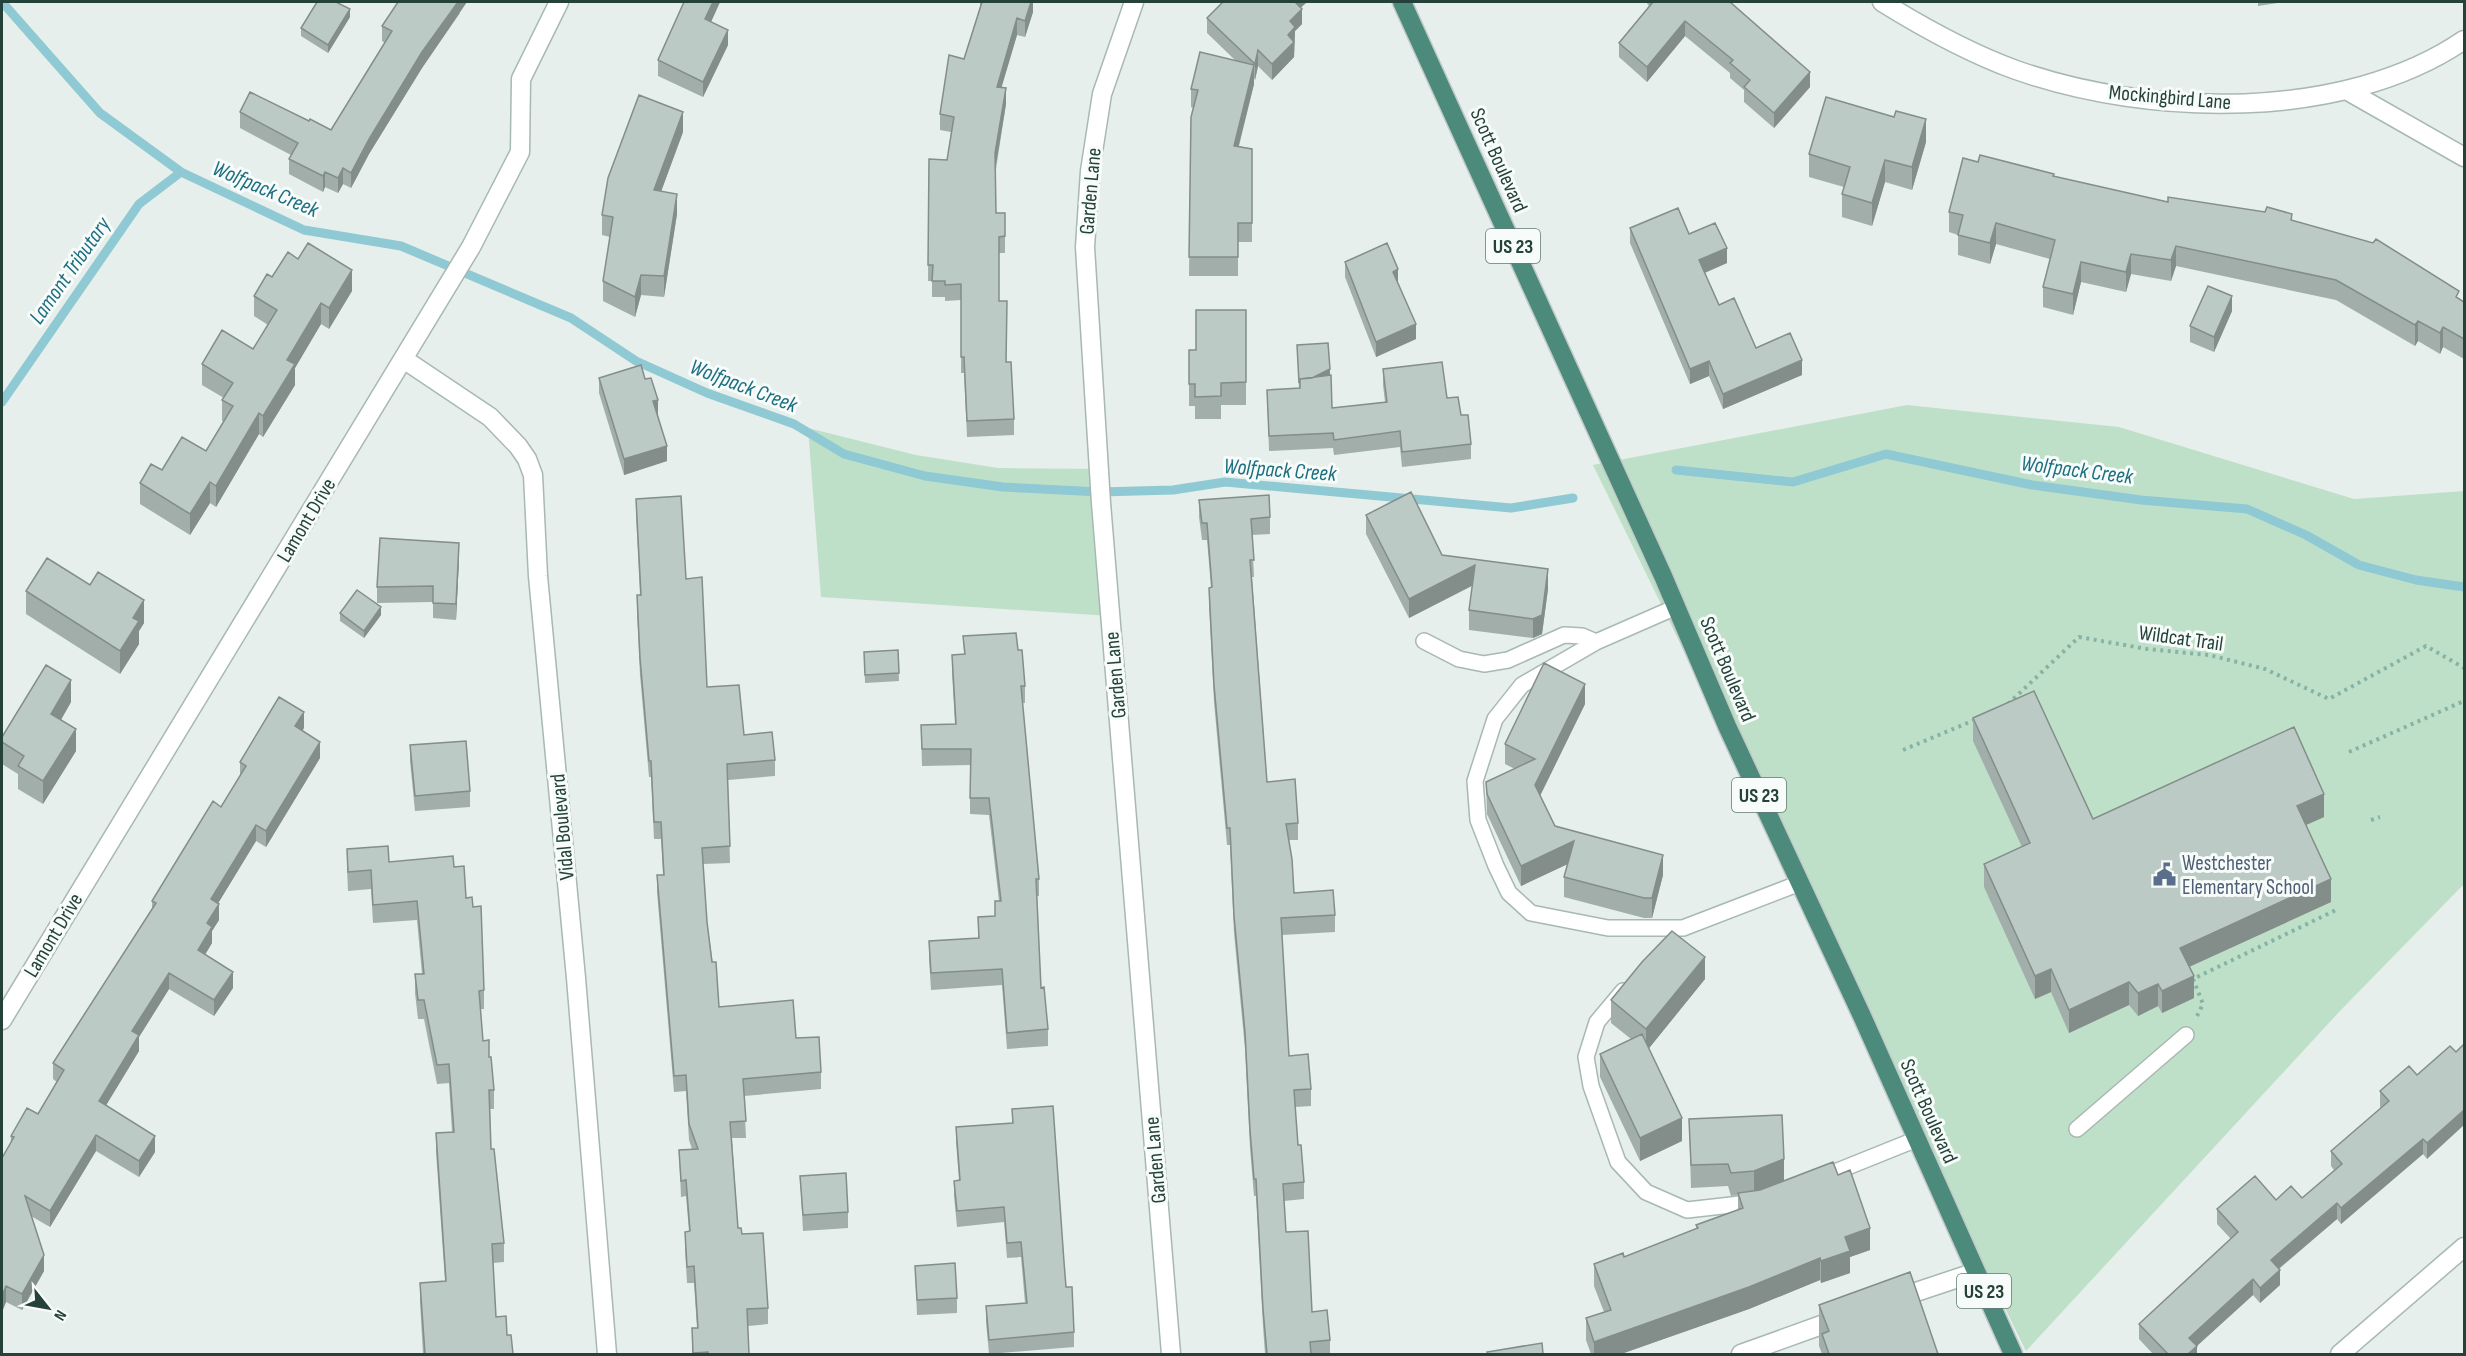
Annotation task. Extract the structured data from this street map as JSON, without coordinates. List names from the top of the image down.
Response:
{
  "streets": {
    "highway": ["Scott Boulevard", "US 23"],
    "street": [
      "Mockingbird Lane",
      "Garden Lane",
      "Lamont Drive",
      "Vidal Boulevard"
    ],
    "path": ["Wildcat Trail"]
  },
  "crossings": [
    ["Lamont Drive", "Vidal Boulevard"]
  ],
  "water": ["Wolfpack Creek", "Lamont Tributary"],
  "places": {
    "public building": ["Westchester Elementary School"]
  },
  "north": "bottom right"
}
